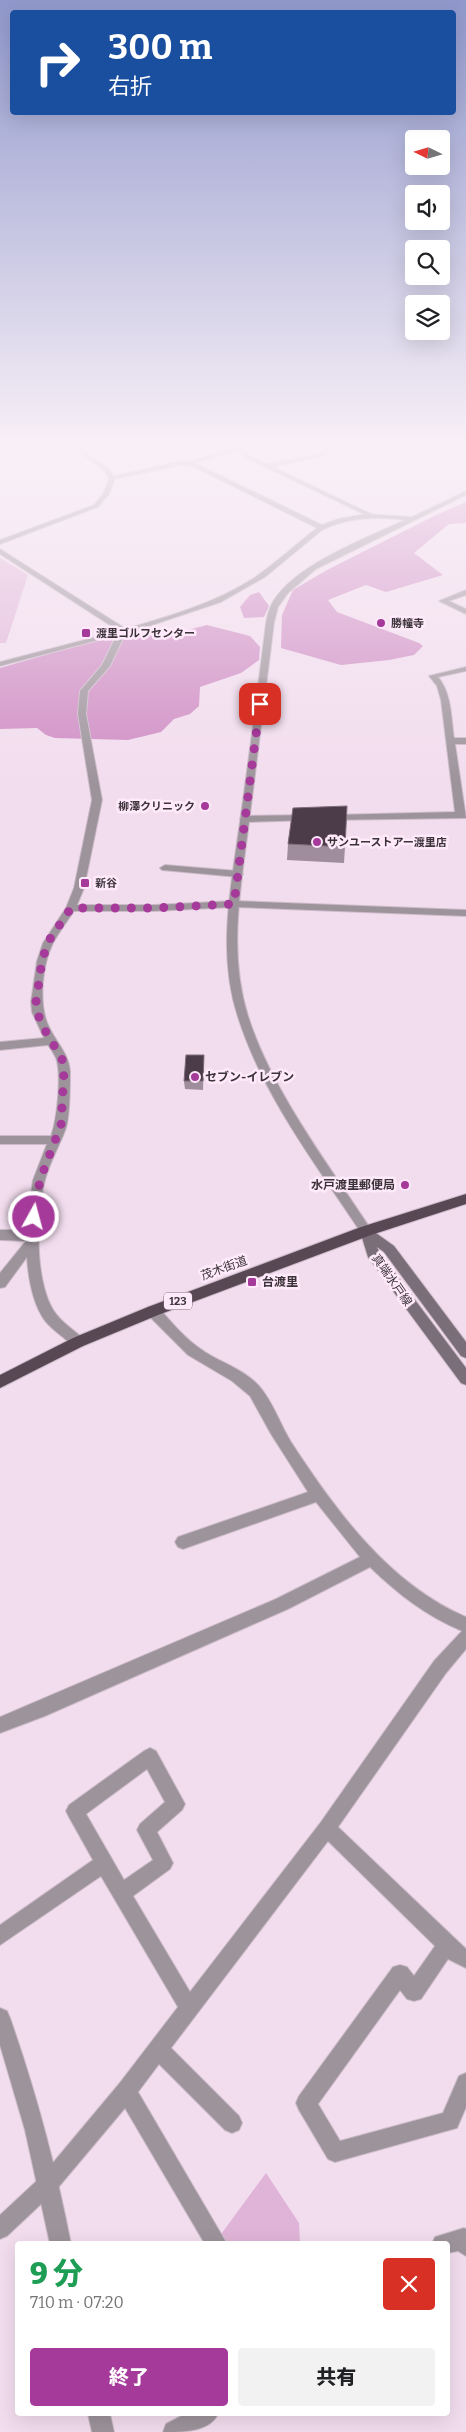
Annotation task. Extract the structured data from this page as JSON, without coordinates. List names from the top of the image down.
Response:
{
  "streets": {
    "highway": ["茂木街道", "123"],
    "main road": ["真端水戸線"]
  },
  "crossings": [
    ["茂木街道", "真端水戸線"]
  ],
  "places": {
    "other": [
      "勝幢寺",
      "柳澤クリニック",
      "サンユーストアー渡里店",
      "セブン-イレブン",
      "水戸渡里郵便局"
    ],
    "transit": ["渡里ゴルフセンター", "新谷", "台渡里"]
  },
  "north": "left",
  "page": {
    "turn": ["300 m", "右折"],
    "heading": ["9 分", "710 m · 07:20"],
    "buttons": ["終了", "共有"]
  }
}
